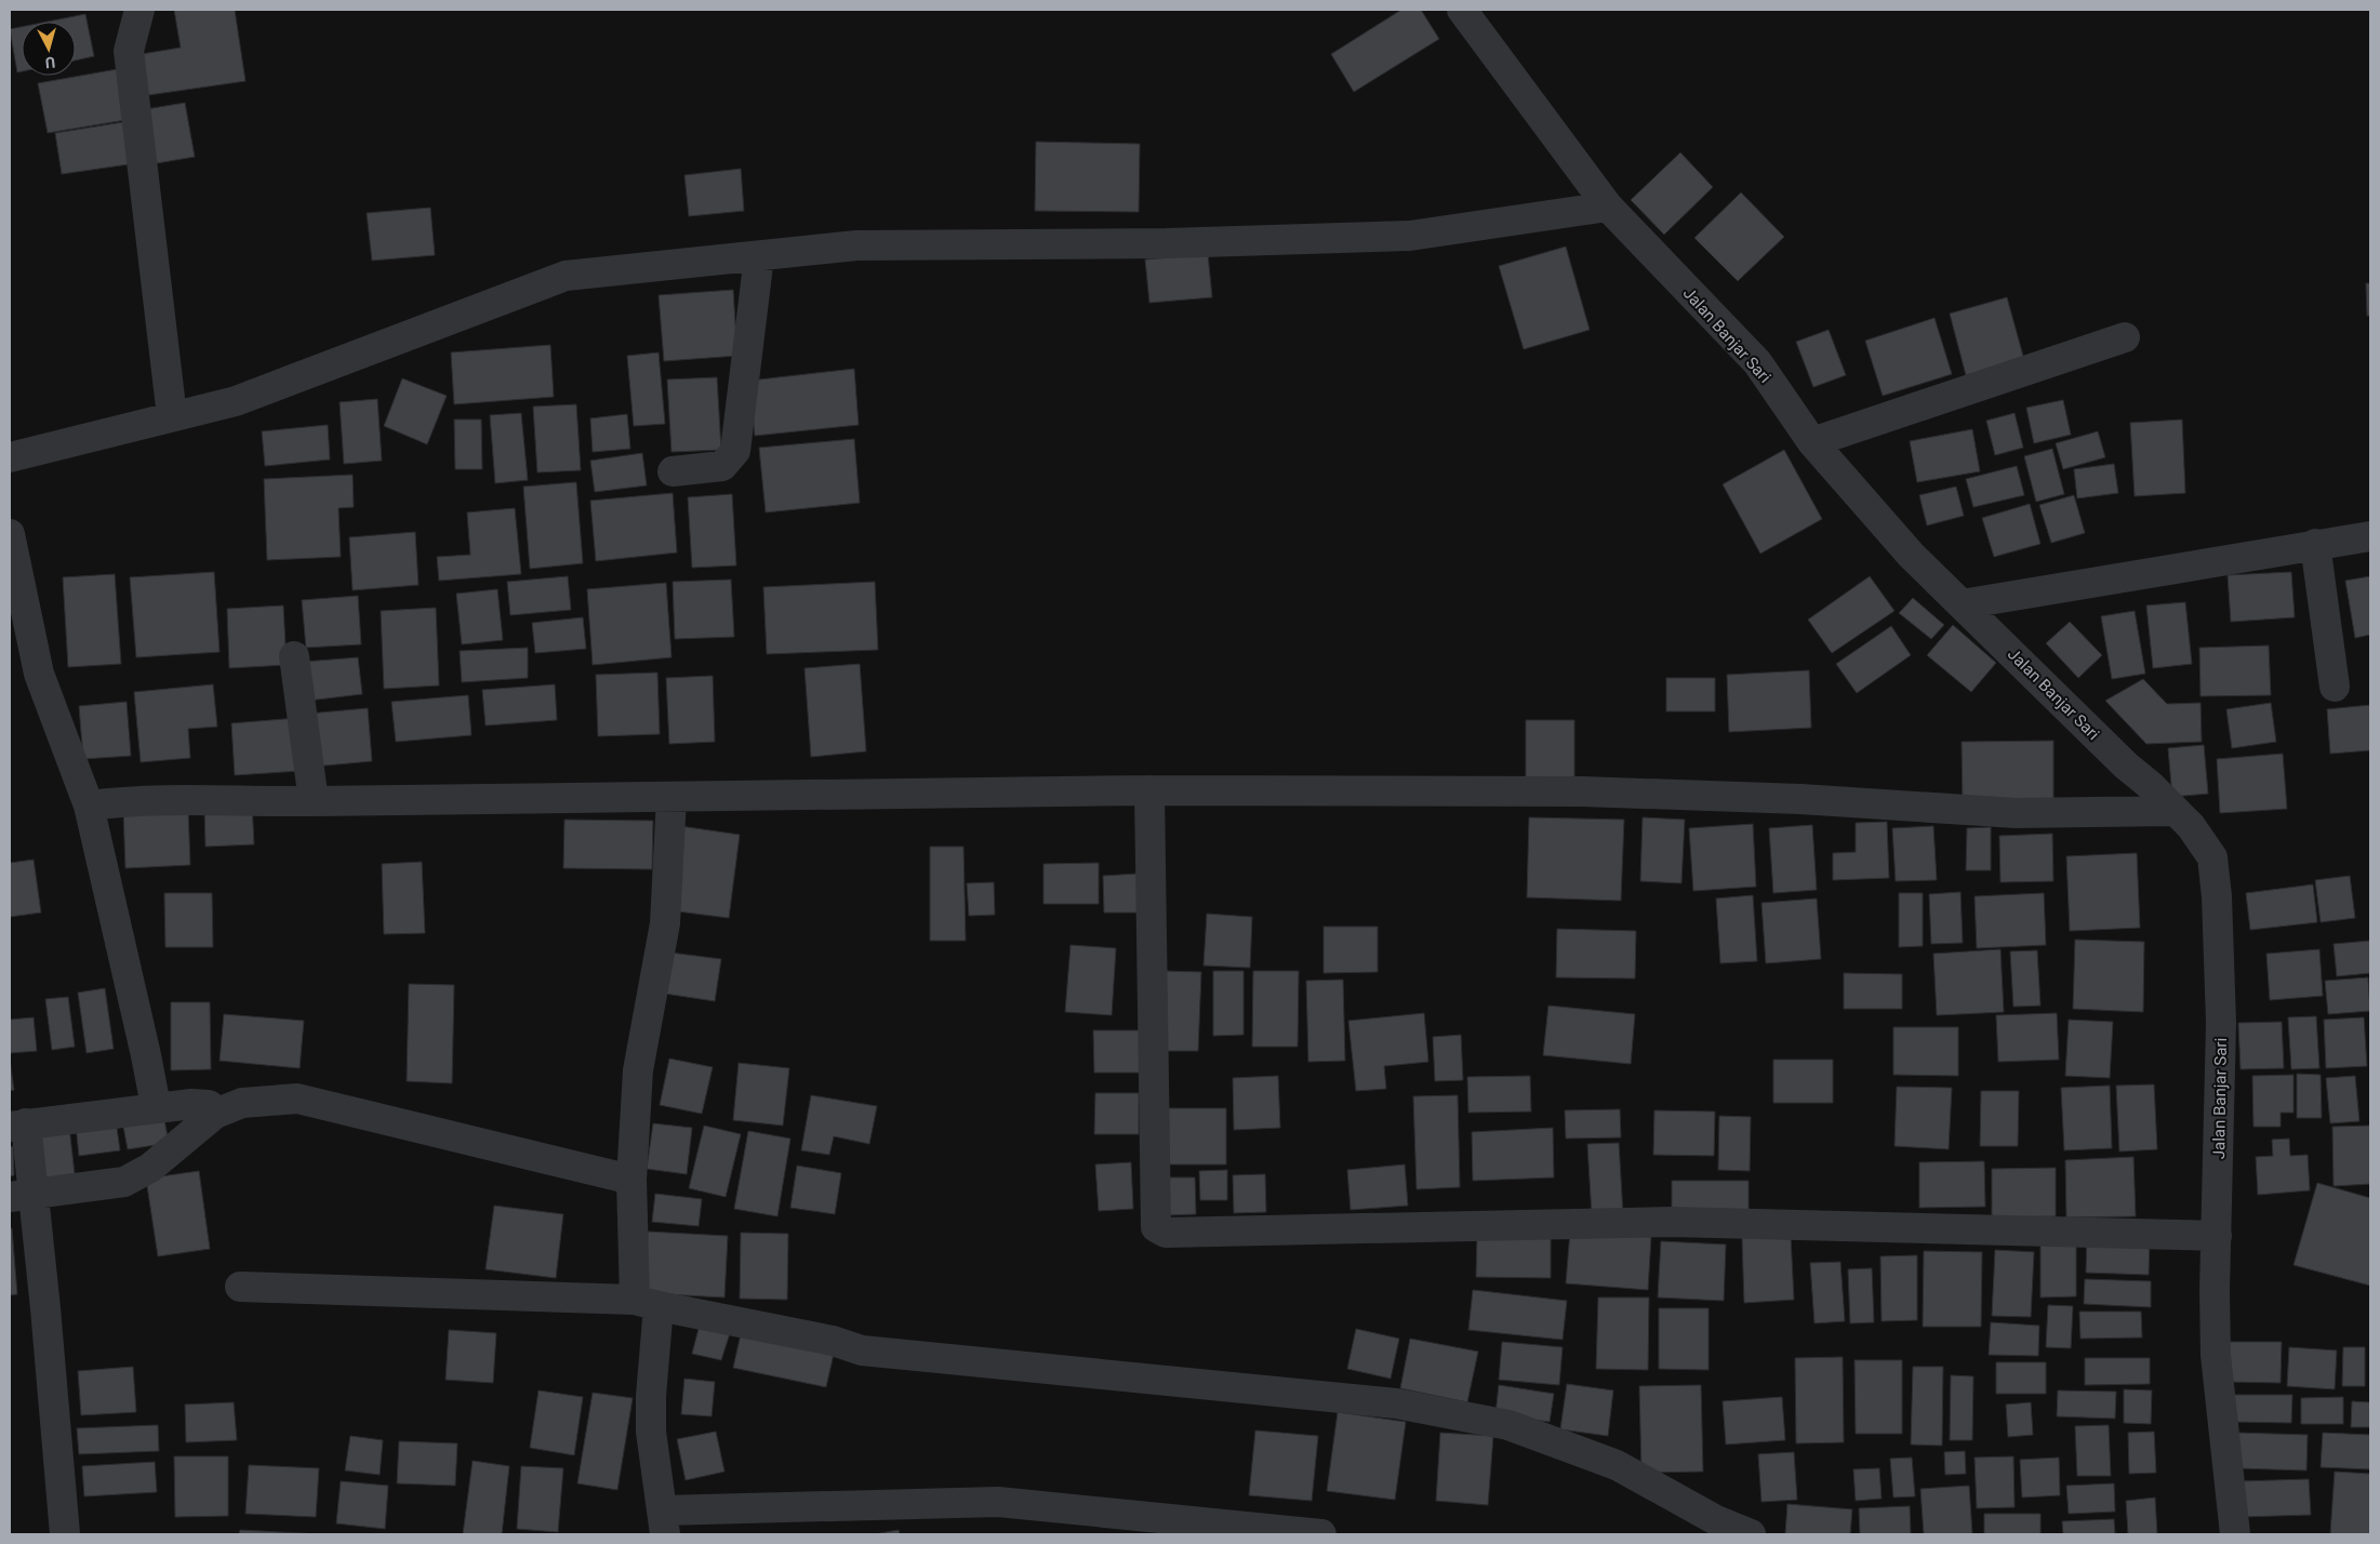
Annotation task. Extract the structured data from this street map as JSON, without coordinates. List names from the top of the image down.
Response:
{
  "streets": {
    "street": ["Jalan Banjar Sari"]
  },
  "north": "bottom"
}
